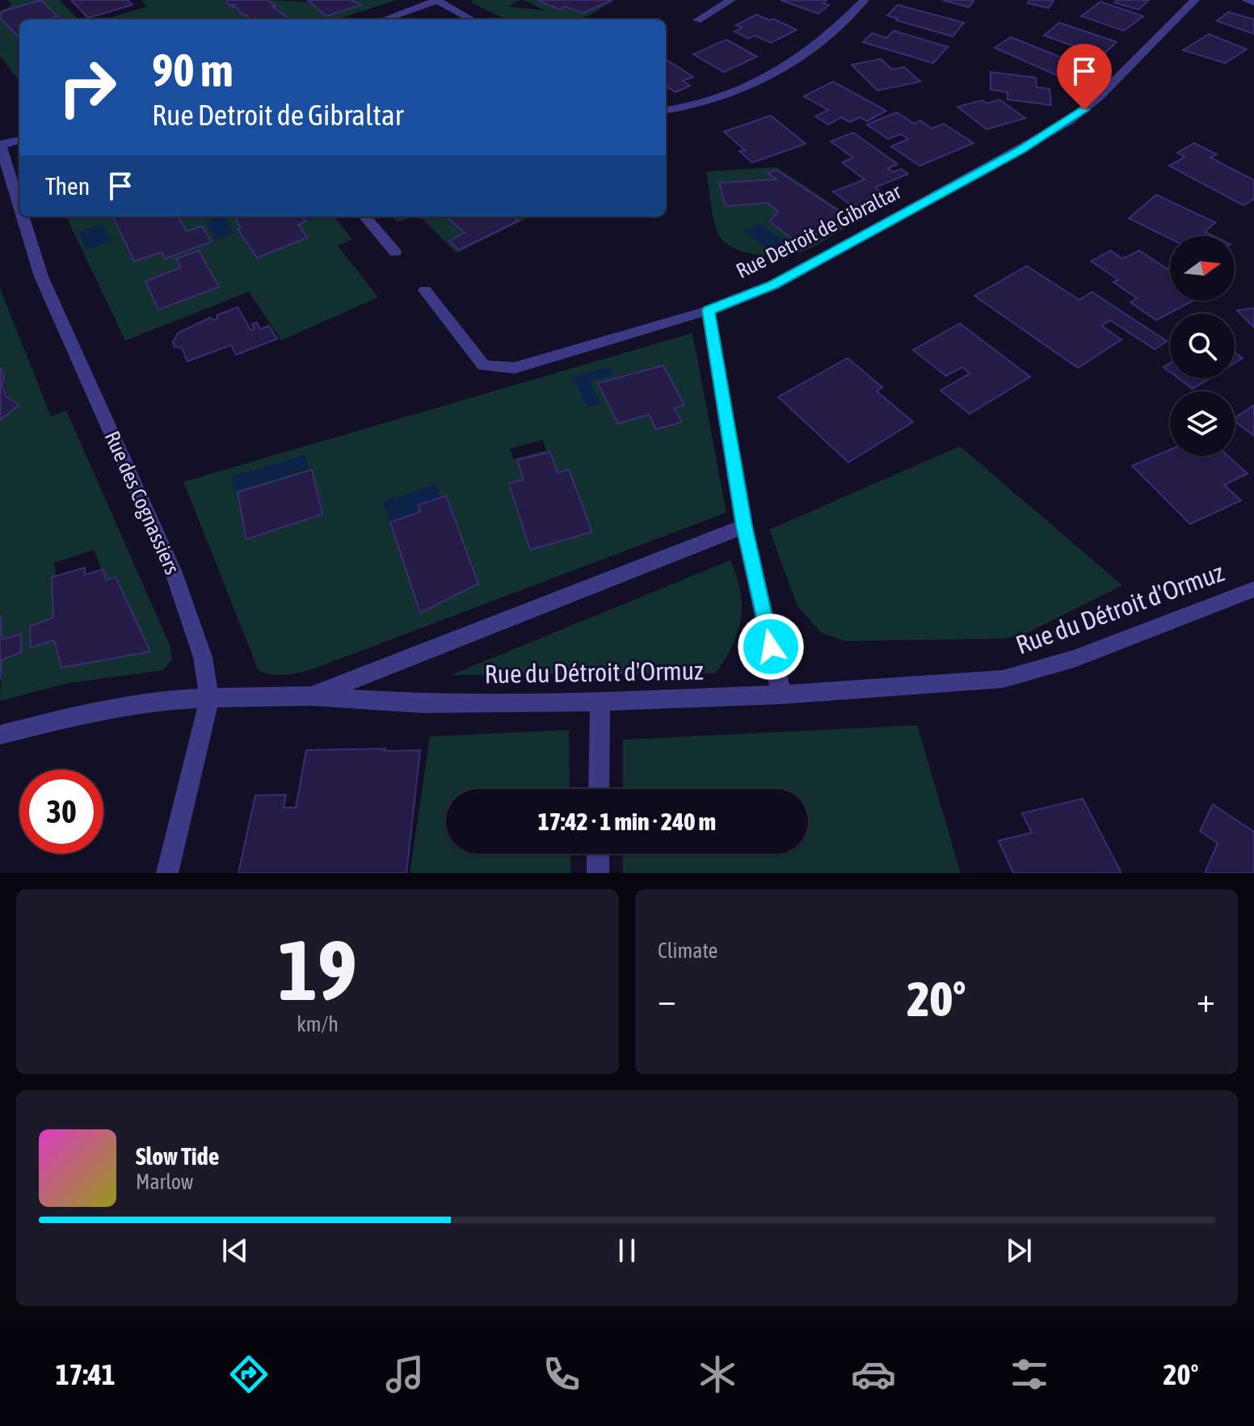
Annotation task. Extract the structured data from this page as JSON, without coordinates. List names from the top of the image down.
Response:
{
  "streets": {
    "street": ["Rue Detroit de Gibraltar", "Rue des Cognassiers", "Rue du Détroit d'Ormuz"]
  },
  "crossings": [
    ["Rue des Cognassiers", "Rue du Détroit d'Ormuz"]
  ],
  "north": "right",
  "page": {
    "turn": ["90 m", "Rue Detroit de Gibraltar"],
    "then": "Then",
    "limit": "30",
    "trip": "17:42 · 1 min · 240 m",
    "tile": [
      ["19", "km/h"],
      "Climate"
    ],
    "heat": ["−", "20°", "+"],
    "song": ["Slow Tide", "Marlow"],
    "tabs": ["17:41", "20°"]
  }
}
